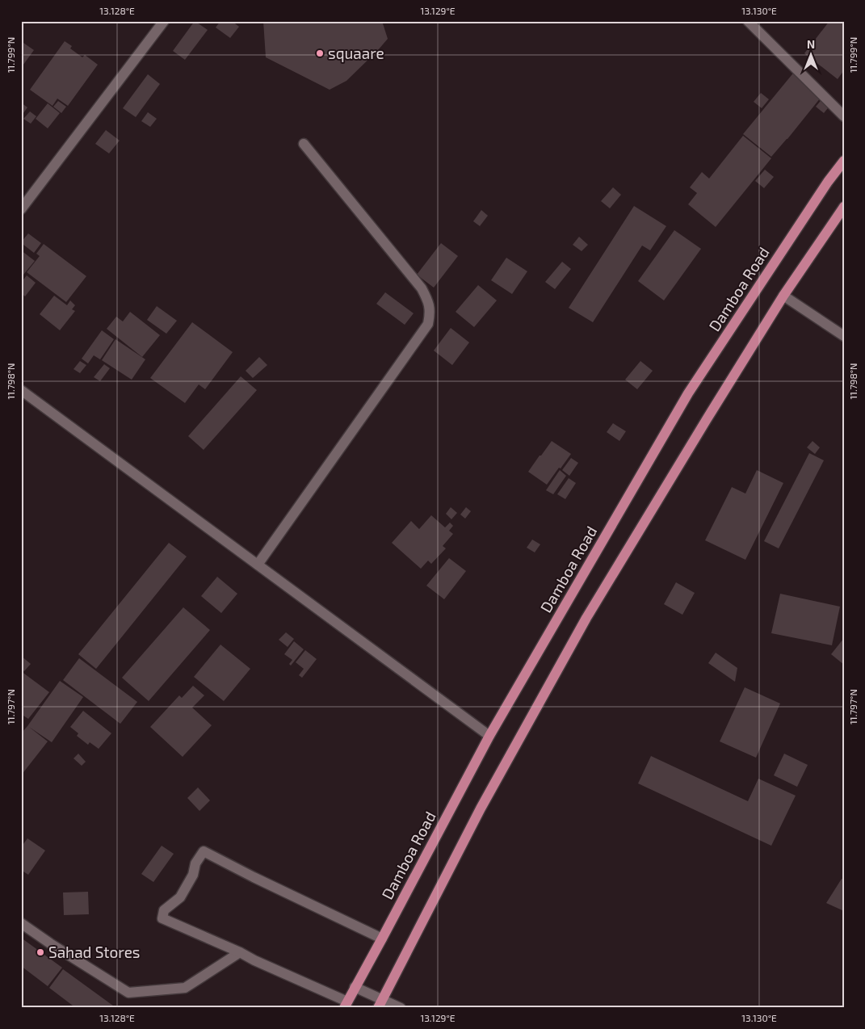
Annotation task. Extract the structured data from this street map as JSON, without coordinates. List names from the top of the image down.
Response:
{
  "streets": {
    "main road": ["Damboa Road"]
  },
  "places": ["squaare", "Sahad Stores"],
  "north": "top",
  "coordinates": [
    "13.128°E",
    "13.129°E",
    "13.130°E",
    "11.799°N",
    "11.798°N",
    "11.797°N"
  ]
}
